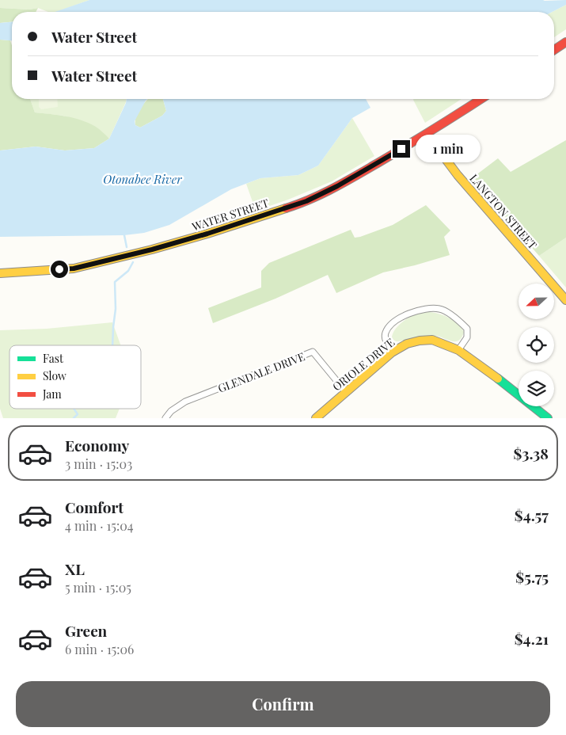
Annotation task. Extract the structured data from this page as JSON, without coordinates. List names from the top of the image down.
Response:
{
  "streets": {
    "main road": ["LANGTON STREET", "WATER STREET", "ORIOLE DRIVE"],
    "street": ["GLENDALE DRIVE"]
  },
  "crossings": [
    ["LANGTON STREET", "WATER STREET"],
    ["ORIOLE DRIVE", "GLENDALE DRIVE"]
  ],
  "water": ["Otonabee River"],
  "legend": ["Fast", "Slow", "Jam"],
  "north": "left",
  "page": {
    "banner": ["Water Street", "Water Street"],
    "bubble": "1 min",
    "list": [
      {
        "name": "Economy",
        "note": "3 min · 15:03",
        "value": "$3.38"
      },
      {
        "name": "Comfort",
        "note": "4 min · 15:04",
        "value": "$4.57"
      },
      {
        "name": "XL",
        "note": "5 min · 15:05",
        "value": "$5.75"
      },
      {
        "name": "Green",
        "note": "6 min · 15:06",
        "value": "$4.21"
      }
    ],
    "buttons": "Confirm"
  }
}
